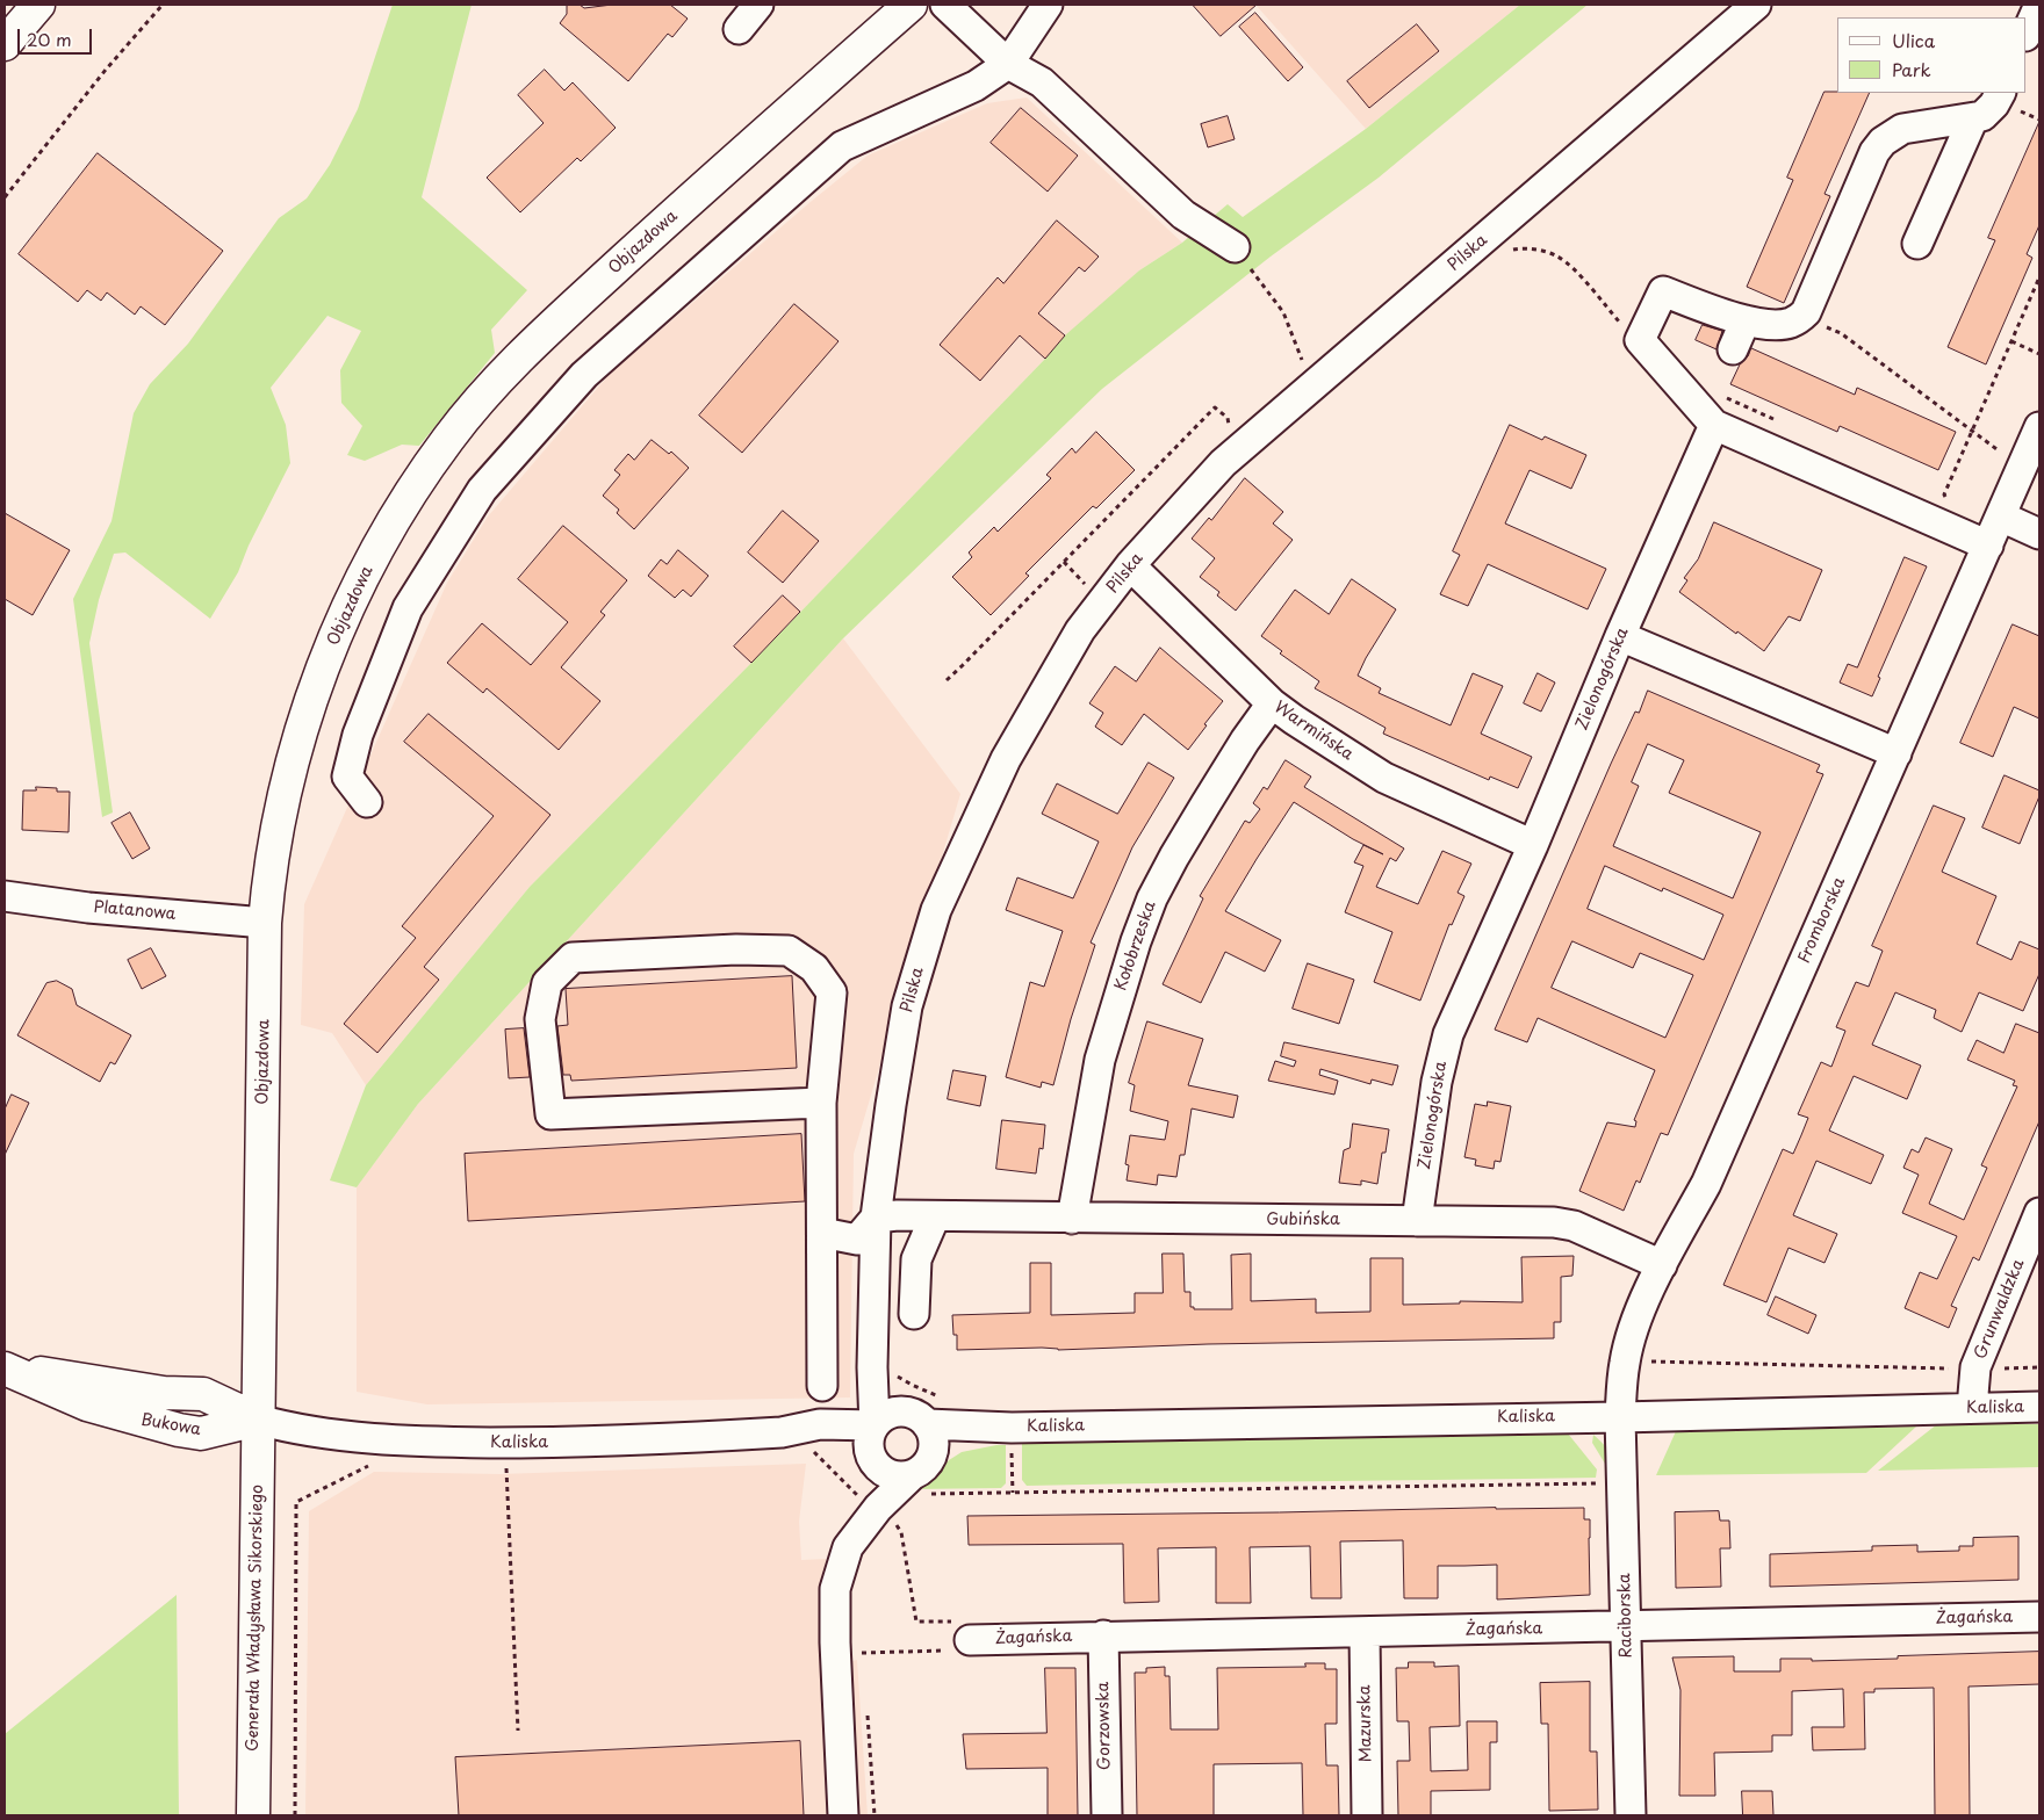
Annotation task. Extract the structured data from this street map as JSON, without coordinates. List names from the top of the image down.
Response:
{
  "streets": {
    "main road": ["Objazdowa", "Bukowa", "Generała Władysława Sikorskiego"],
    "street": [
      "Pilska",
      "Zielonogórska",
      "Warmińska",
      "Platanowa",
      "Fromborska",
      "Kołobrzeska",
      "Gubińska",
      "Grunwaldzka",
      "Kaliska",
      "Raciborska",
      "Żagańska",
      "Mazurska",
      "Gorzowska"
    ]
  },
  "crossings": [
    ["Objazdowa", "Platanowa"],
    ["Objazdowa", "Kaliska"],
    ["Objazdowa", "Bukowa"],
    ["Objazdowa", "Generała Władysława Sikorskiego"],
    ["Pilska", "Warmińska"],
    ["Pilska", "Gubińska"],
    ["Pilska", "Kaliska"],
    ["Zielonogórska", "Warmińska"],
    ["Zielonogórska", "Gubińska"],
    ["Warmińska", "Kołobrzeska"],
    ["Fromborska", "Gubińska"],
    ["Fromborska", "Kaliska"],
    ["Fromborska", "Raciborska"],
    ["Kołobrzeska", "Gubińska"],
    ["Grunwaldzka", "Kaliska"],
    ["Kaliska", "Bukowa"],
    ["Kaliska", "Raciborska"],
    ["Kaliska", "Generała Władysława Sikorskiego"],
    ["Bukowa", "Generała Władysława Sikorskiego"],
    ["Raciborska", "Żagańska"],
    ["Żagańska", "Mazurska"],
    ["Żagańska", "Gorzowska"]
  ],
  "legend": ["Ulica", "Park"],
  "scale_bar": "20 m"
}
